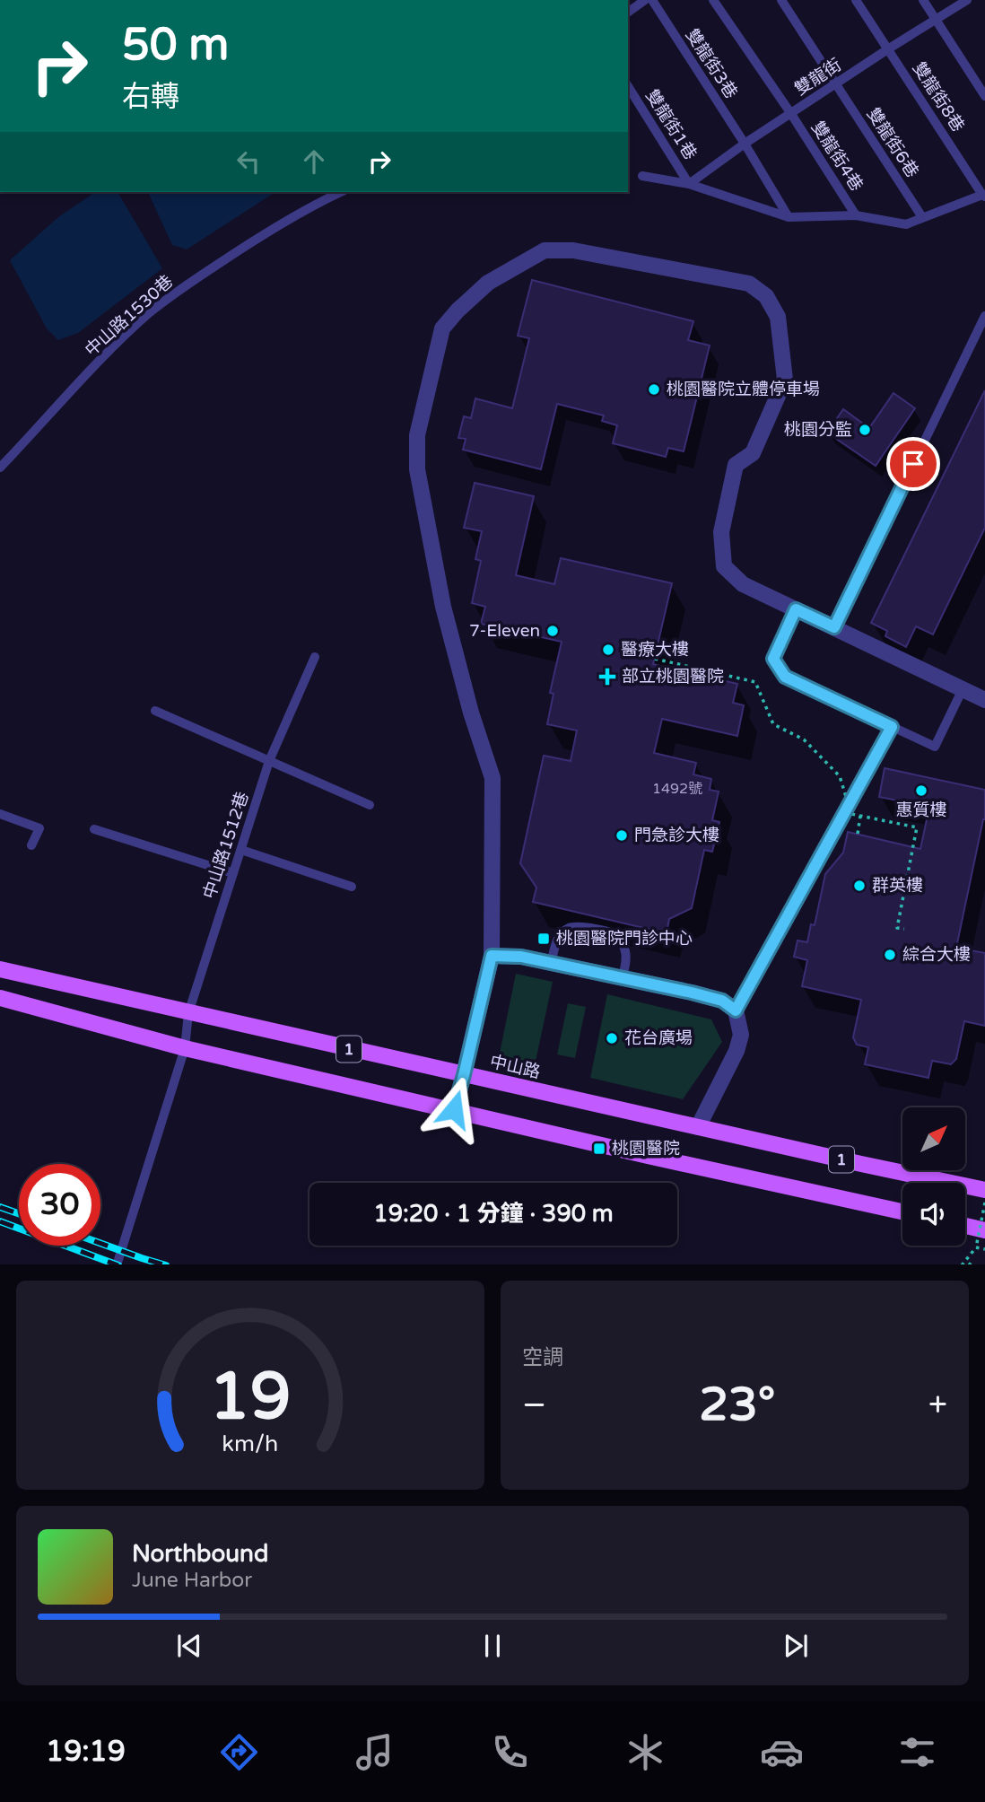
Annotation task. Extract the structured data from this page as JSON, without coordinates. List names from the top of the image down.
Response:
{
  "streets": {
    "main road": ["1", "中山路"],
    "lane": [
      "雙龍街3巷",
      "雙龍街",
      "雙龍街8巷",
      "雙龍街1巷",
      "雙龍街6巷",
      "雙龍街4巷",
      "中山路1530巷",
      "中山路1512巷"
    ]
  },
  "crossings": [
    ["雙龍街3巷", "雙龍街"],
    ["雙龍街", "雙龍街8巷"],
    ["雙龍街", "雙龍街1巷"],
    ["雙龍街", "雙龍街6巷"],
    ["雙龍街", "雙龍街4巷"],
    ["中山路1512巷", "1"],
    ["中山路1512巷", "中山路"]
  ],
  "places": {
    "other": [
      "桃園醫院立體停車場",
      "桃園分監",
      "7-Eleven",
      "醫療大樓",
      "惠質樓",
      "門急診大樓",
      "群英樓",
      "綜合大樓",
      "花台廣場"
    ],
    "health": ["部立桃園醫院"],
    "transit": ["桃園醫院門診中心", "桃園醫院"]
  },
  "house_numbers": ["1492號"],
  "north": "top right",
  "page": {
    "turn": ["50 m", "右轉"],
    "limit": "30",
    "trip": "19:20 · 1 分鐘 · 390 m",
    "tile": "空調",
    "heat": ["−", "23°", "+"],
    "song": ["Northbound", "June Harbor"],
    "tabs": "19:19",
    "gauge": ["19", "km/h"]
  }
}
